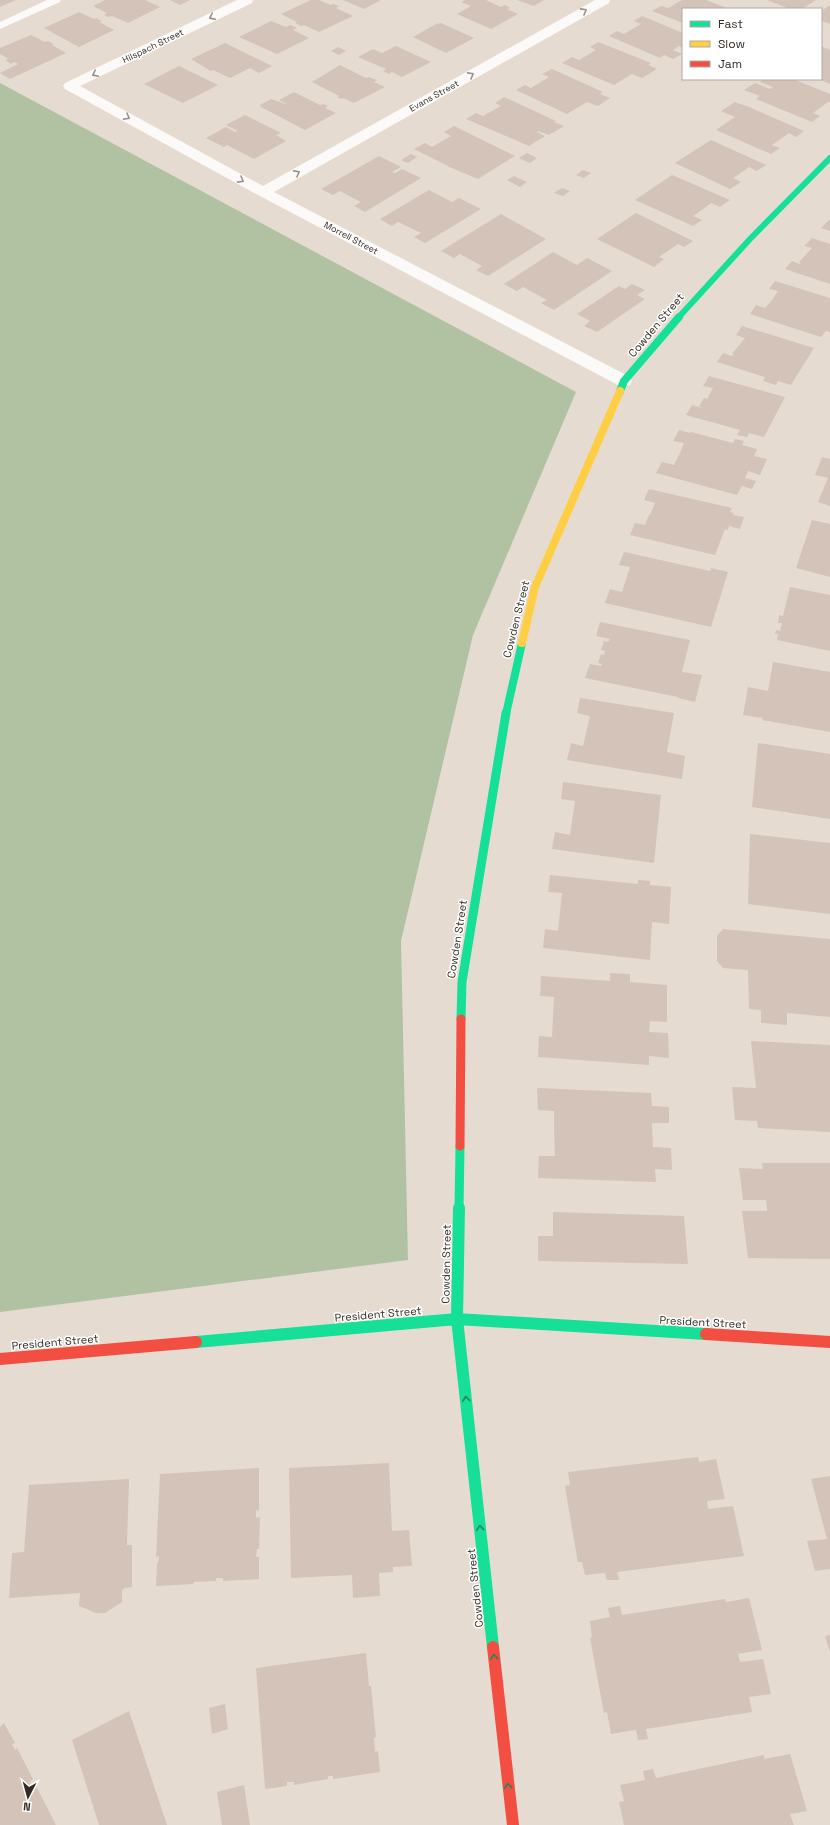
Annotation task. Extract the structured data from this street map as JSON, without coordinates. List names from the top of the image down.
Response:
{
  "streets": {
    "street": [
      "Hilspach Street",
      "Evans Street",
      "Morrell Street",
      "Cowden Street",
      "President Street"
    ]
  },
  "crossings": [
    ["Hilspach Street", "Morrell Street"],
    ["Evans Street", "Morrell Street"],
    ["Morrell Street", "Cowden Street"],
    ["Cowden Street", "President Street"]
  ],
  "one_way": ["Hilspach Street", "Evans Street"],
  "legend": ["Fast", "Slow", "Jam"],
  "north": "bottom"
}
